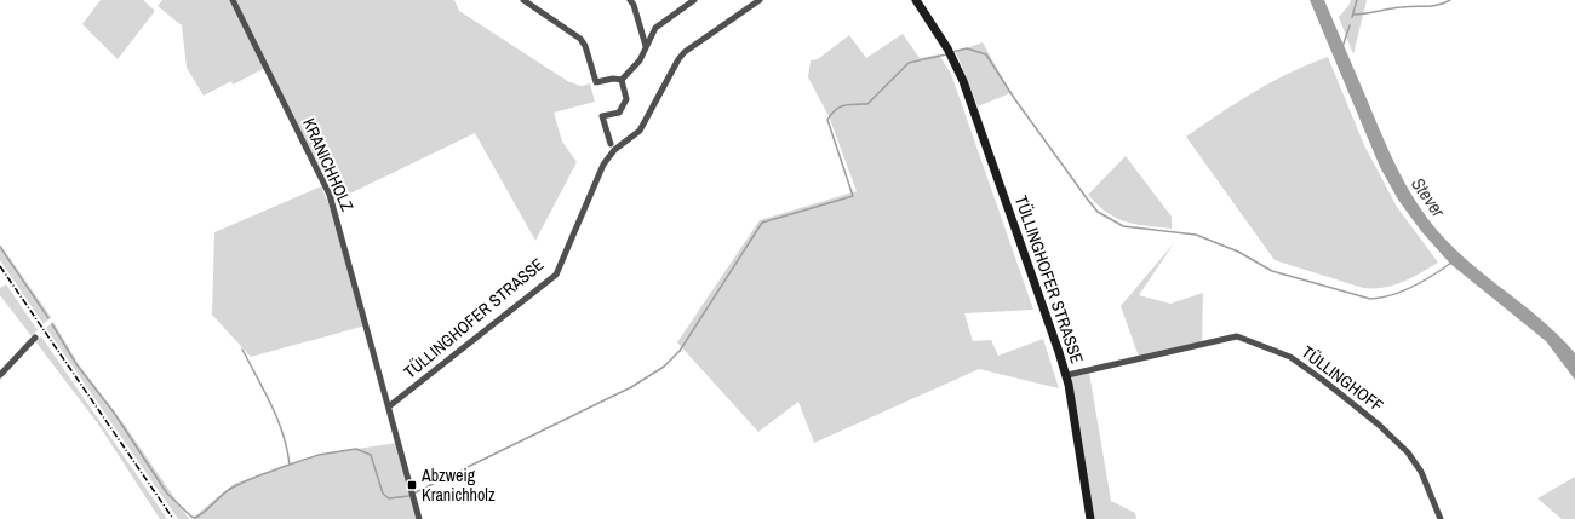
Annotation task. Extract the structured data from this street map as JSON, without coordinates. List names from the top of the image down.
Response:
{
  "streets": {
    "main road": ["TÜLLINGHOFER STRASSE"],
    "street": ["KRANICHHOLZ", "TÜLLINGHOFF"]
  },
  "crossings": [
    ["KRANICHHOLZ", "TÜLLINGHOFER STRASSE"],
    ["TÜLLINGHOFER STRASSE", "TÜLLINGHOFF"]
  ],
  "water": ["Stever"],
  "places": {
    "transit": ["Abzweig Kranichholz"]
  }
}
